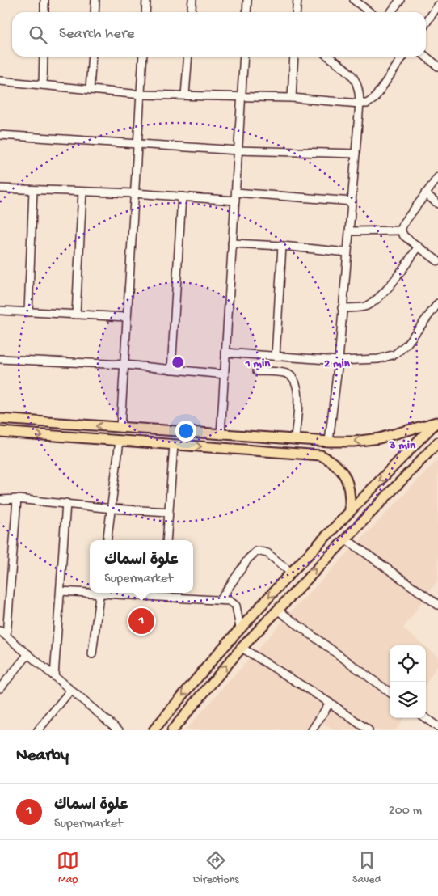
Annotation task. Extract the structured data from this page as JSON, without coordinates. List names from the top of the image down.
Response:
{
  "page": {
    "search": "Search here",
    "popup": ["علوة اسماك", "Supermarket"],
    "pins": "1",
    "heading": "Nearby",
    "list": [
      {
        "mark": "1",
        "name": "علوة اسماك",
        "note": "Supermarket",
        "value": "200 m"
      }
    ],
    "nav": ["Map", "Directions", "Saved"]
  },
  "rings": ["1 min", "2 min", "3 min"]
}
